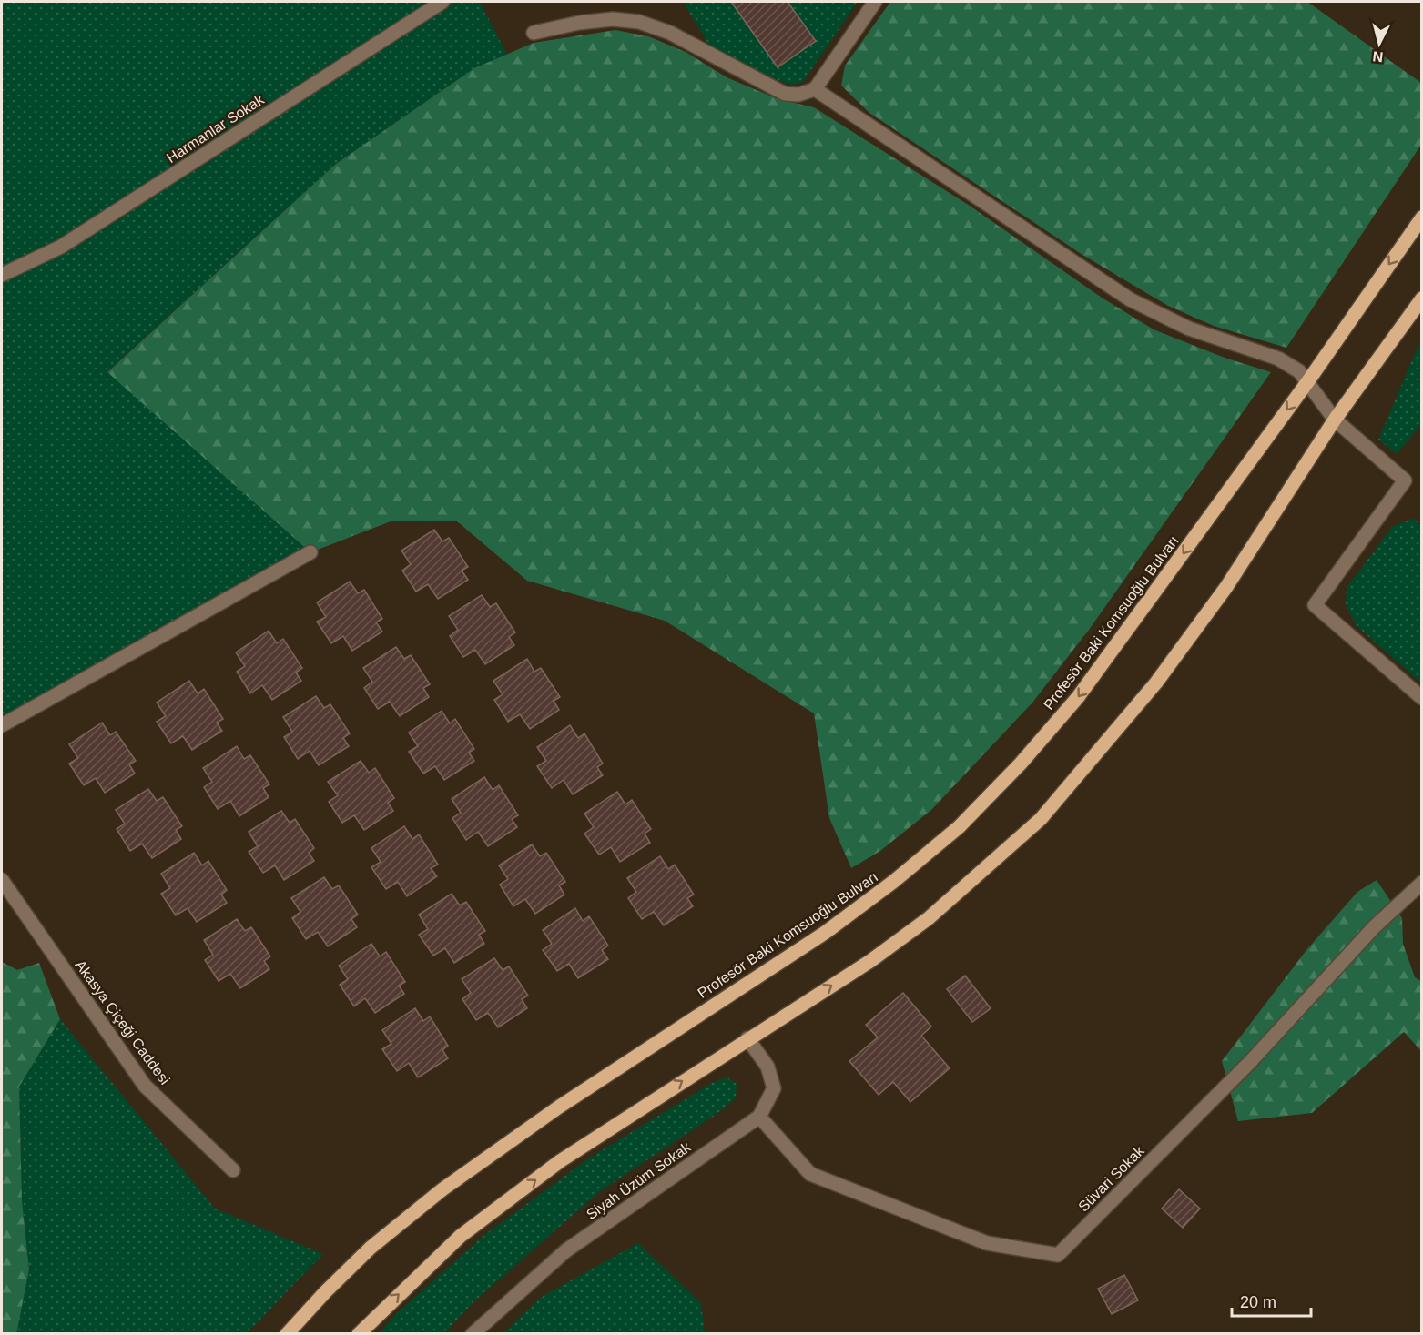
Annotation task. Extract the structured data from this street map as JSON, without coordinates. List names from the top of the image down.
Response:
{
  "streets": {
    "main road": ["Profesör Baki Komsuoğlu Bulvarı"],
    "street": [
      "Harmanlar Sokak",
      "Akasya Çiçeği Caddesi",
      "Süvari Sokak",
      "Siyah Üzüm Sokak"
    ]
  },
  "crossings": [
    ["Süvari Sokak", "Siyah Üzüm Sokak"]
  ],
  "scale_bar": "20 m",
  "north": "bottom"
}
